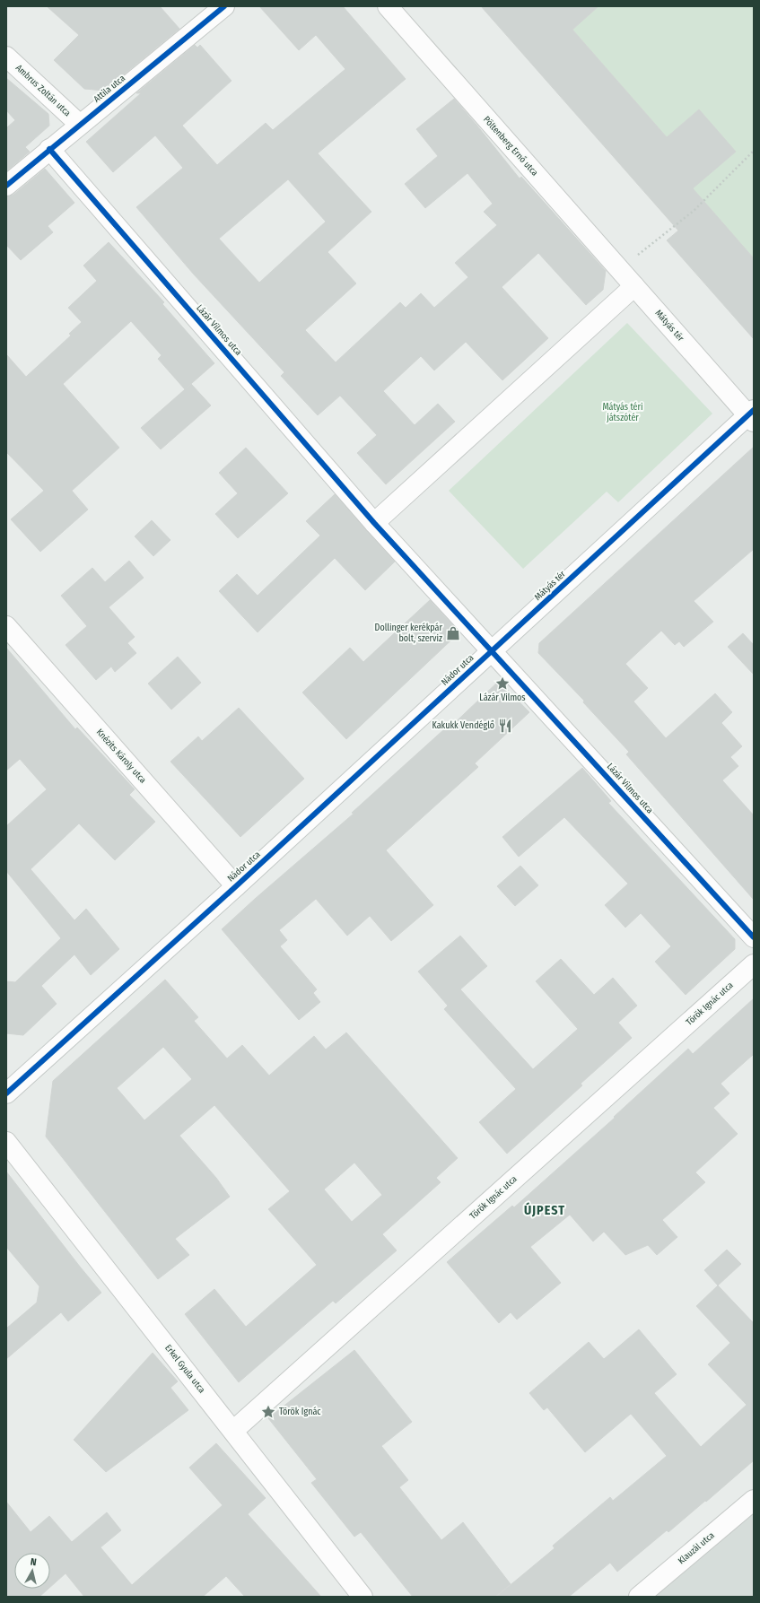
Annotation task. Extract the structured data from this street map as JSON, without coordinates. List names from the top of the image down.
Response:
{
  "streets": {
    "street": [
      "Attila utca",
      "Ambrus Zoltán utca",
      "Pöltenberg Ernő utca",
      "Mátyás tér",
      "Lázár Vilmos utca",
      "Nádor utca",
      "Knézits Károly utca",
      "Török Ignác utca",
      "Erkel Gyula utca",
      "Klauzál utca"
    ]
  },
  "crossings": [
    ["Attila utca", "Ambrus Zoltán utca"],
    ["Attila utca", "Lázár Vilmos utca"],
    ["Pöltenberg Ernő utca", "Mátyás tér"],
    ["Mátyás tér", "Lázár Vilmos utca"],
    ["Mátyás tér", "Nádor utca"],
    ["Lázár Vilmos utca", "Nádor utca"],
    ["Nádor utca", "Knézits Károly utca"],
    ["Török Ignác utca", "Erkel Gyula utca"]
  ],
  "districts": ["ÚJPEST"],
  "parks": ["Mátyás téri játszótér"],
  "places": {
    "shop": ["Dollinger kerékpár bolt, szerviz"],
    "place": ["Lázár Vilmos", "Török Ignác"],
    "restaurant": ["Kakukk Vendéglő"]
  },
  "north": "top"
}
